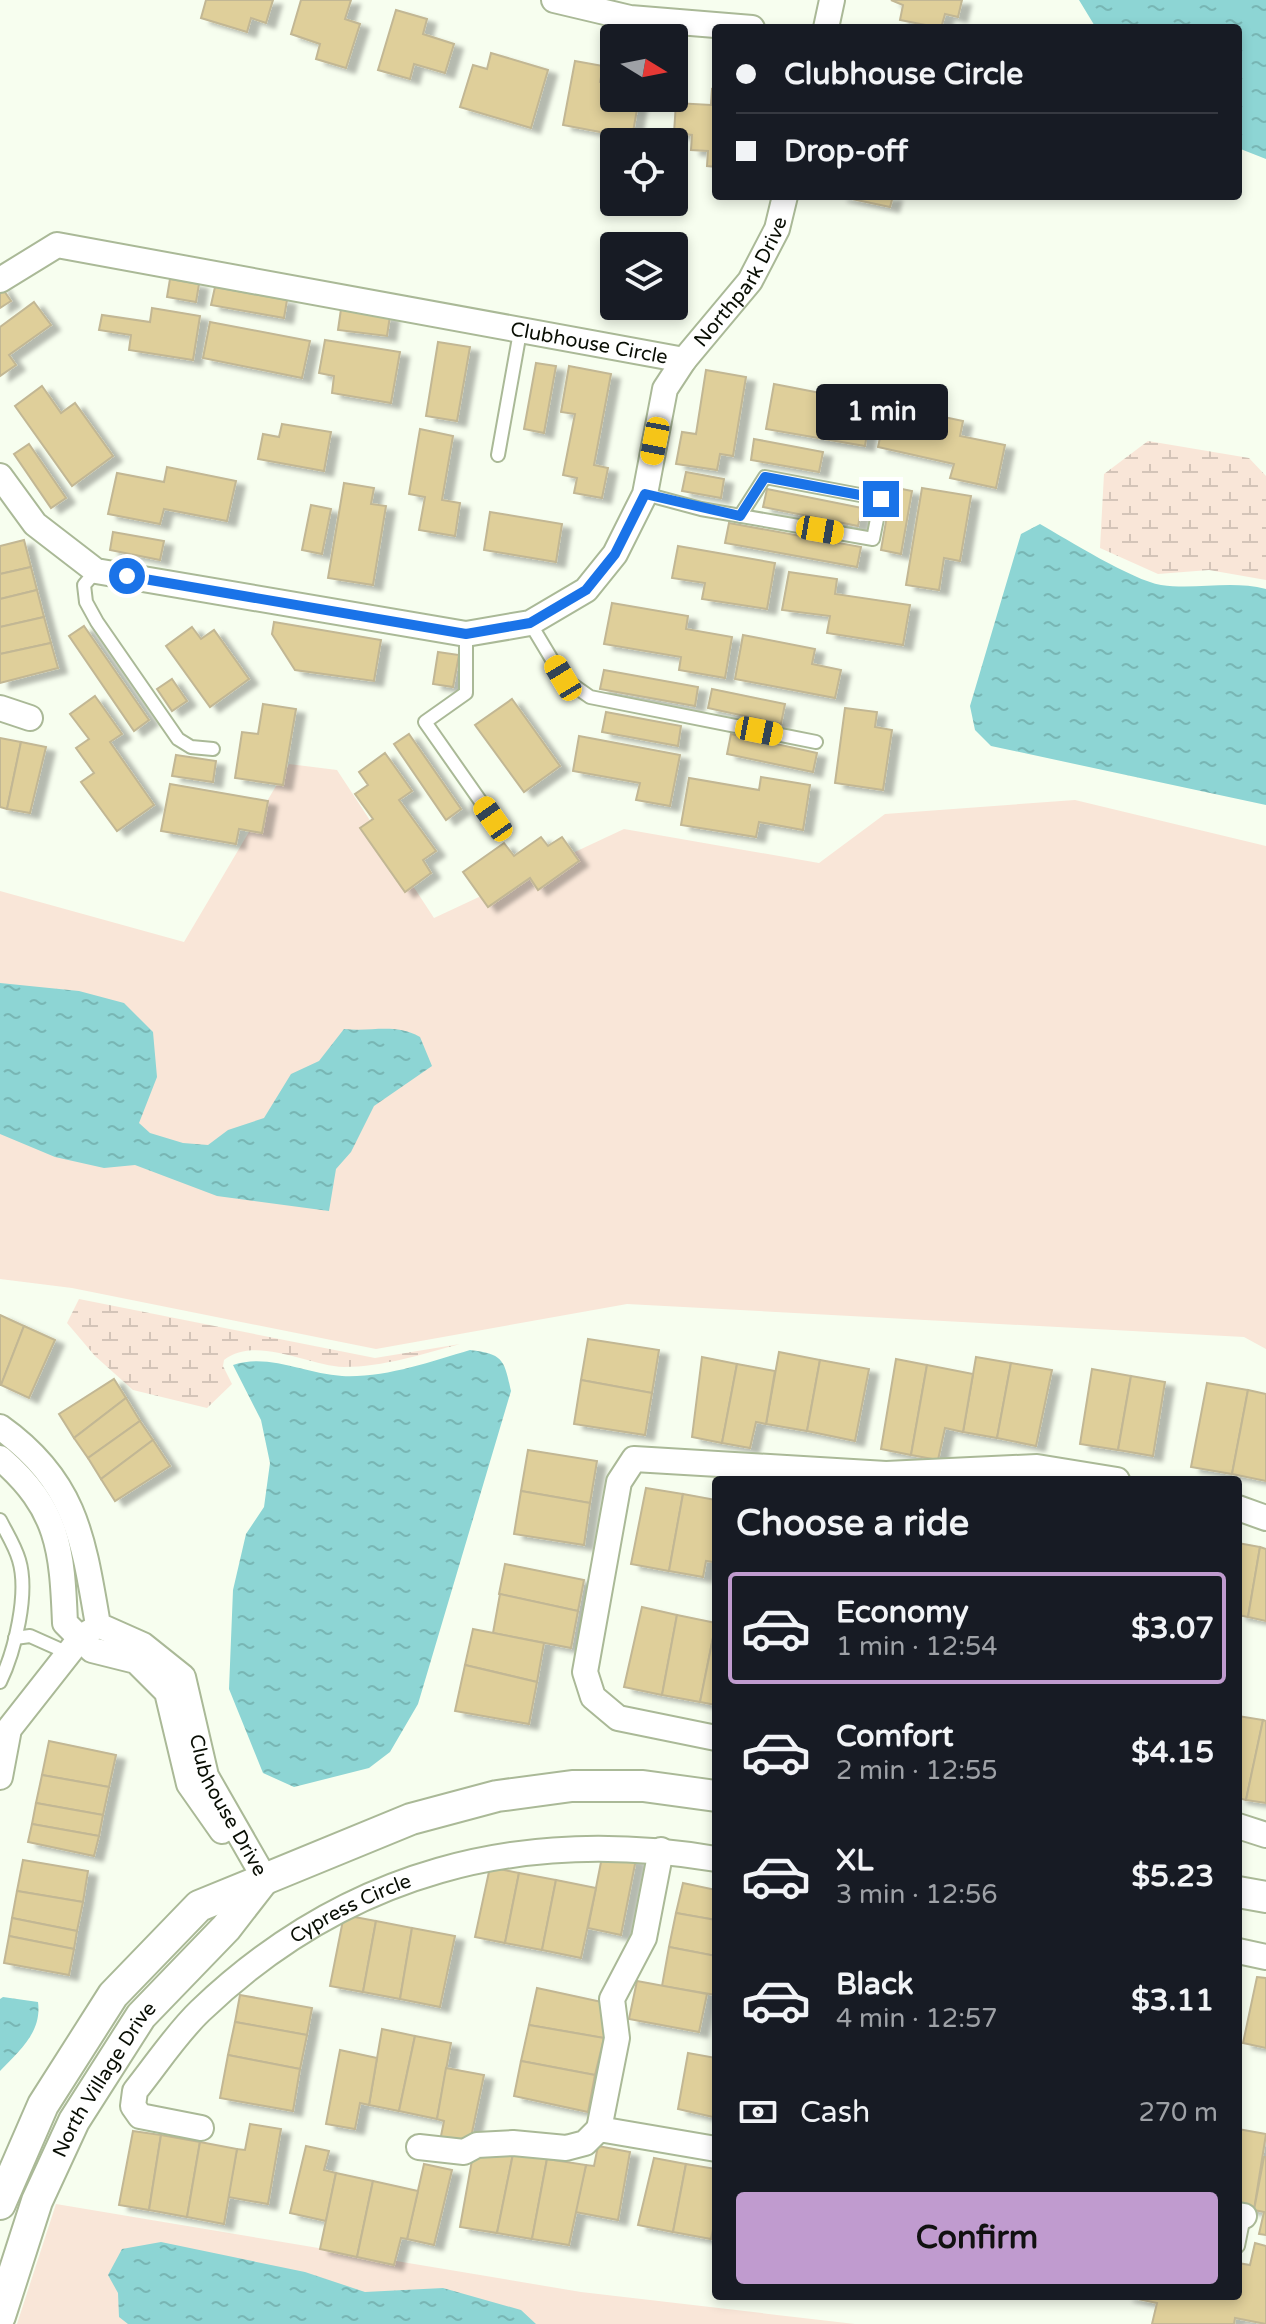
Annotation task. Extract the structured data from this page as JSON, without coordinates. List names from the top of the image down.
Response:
{
  "streets": {
    "street": [
      "Northpark Drive",
      "Clubhouse Circle",
      "Clubhouse Drive",
      "Cypress Circle",
      "North Village Drive"
    ]
  },
  "crossings": [
    ["Northpark Drive", "Clubhouse Circle"],
    ["Clubhouse Drive", "North Village Drive"]
  ],
  "north": "right",
  "page": {
    "banner": ["Clubhouse Circle", "Drop-off"],
    "bubble": "1 min",
    "heading": "Choose a ride",
    "list": [
      {
        "name": "Economy",
        "note": "1 min · 12:54",
        "value": "$3.07"
      },
      {
        "name": "Comfort",
        "note": "2 min · 12:55",
        "value": "$4.15"
      },
      {
        "name": "XL",
        "note": "3 min · 12:56",
        "value": "$5.23"
      },
      {
        "name": "Black",
        "note": "4 min · 12:57",
        "value": "$3.11"
      }
    ],
    "pay": ["Cash", "270 m"],
    "buttons": "Confirm"
  }
}
